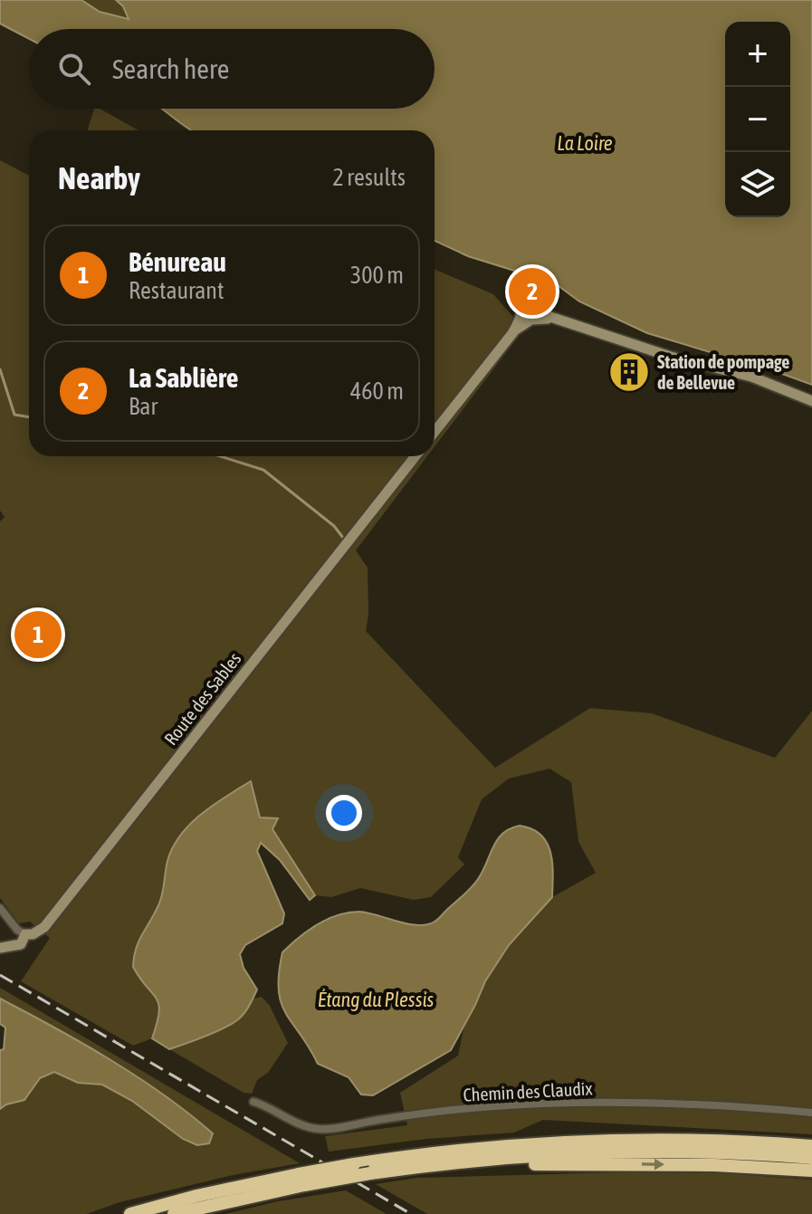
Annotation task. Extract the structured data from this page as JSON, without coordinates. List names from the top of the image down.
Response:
{
  "streets": {
    "street": ["Route des Sables", "Chemin des Claudix"]
  },
  "water": ["La Loire", "Étang du Plessis"],
  "places": {
    "building": ["Station de pompage de Bellevue"]
  },
  "page": {
    "map_buttons": ["+", "−"],
    "search": "Search here",
    "heading": ["Nearby", "2 results"],
    "list": [
      {
        "mark": "1",
        "name": "Bénureau",
        "note": "Restaurant",
        "value": "300 m"
      },
      {
        "mark": "2",
        "name": "La Sablière",
        "note": "Bar",
        "value": "460 m"
      }
    ],
    "pins": ["2", "1"]
  }
}
